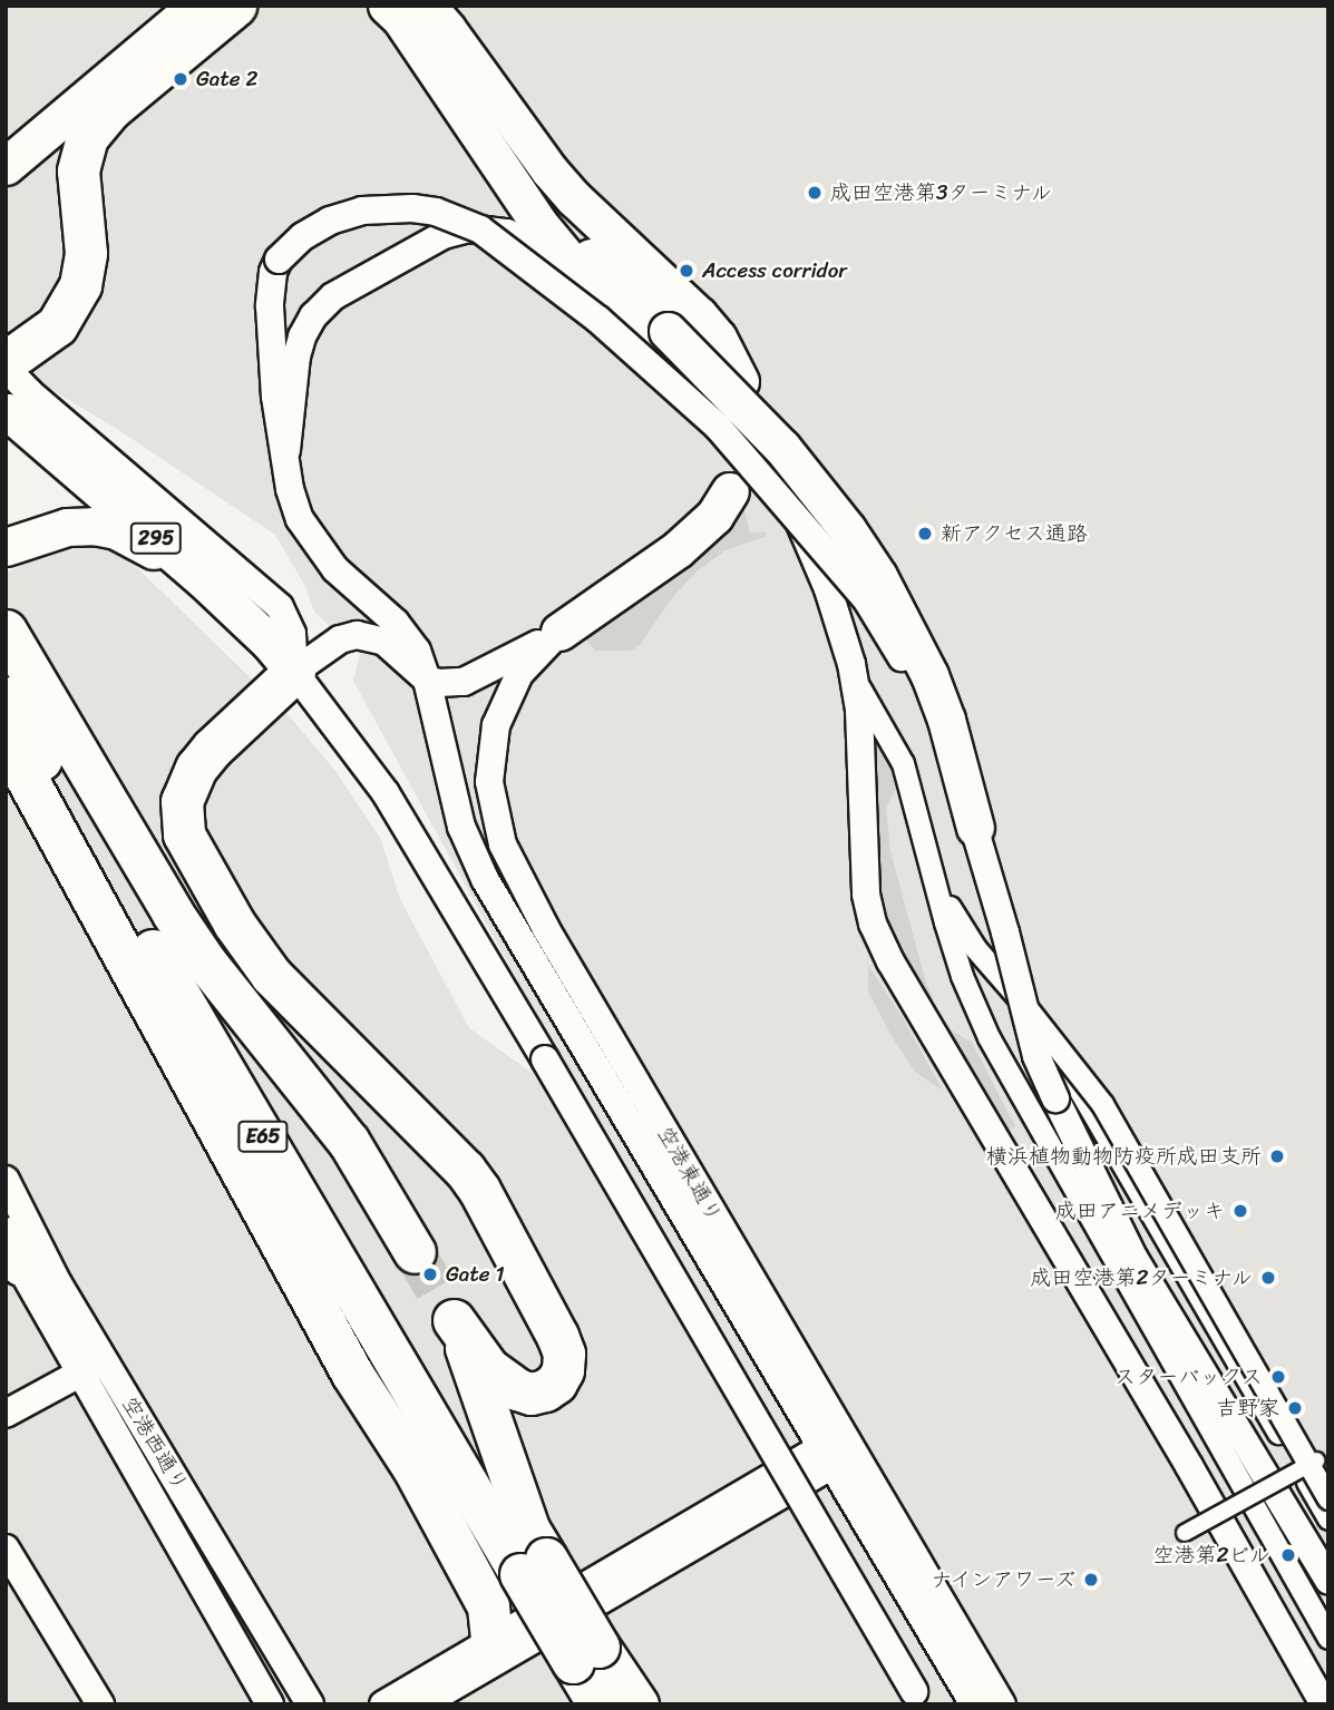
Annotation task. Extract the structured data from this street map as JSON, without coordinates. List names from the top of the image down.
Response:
{
  "streets": {
    "highway": ["295", "E65"],
    "street": ["空港東通り", "空港西通り"]
  },
  "crossings": [
    ["295", "E65"]
  ],
  "places": [
    "Gate 2",
    "成田空港第3ターミナル",
    "Access corridor",
    "新アクセス通路",
    "横浜植物動物防疫所成田支所",
    "成田アニメデッキ",
    "Gate 1",
    "成田空港第2ターミナル",
    "スターバックス",
    "吉野家",
    "空港第2ビル",
    "ナインアワーズ"
  ]
}
